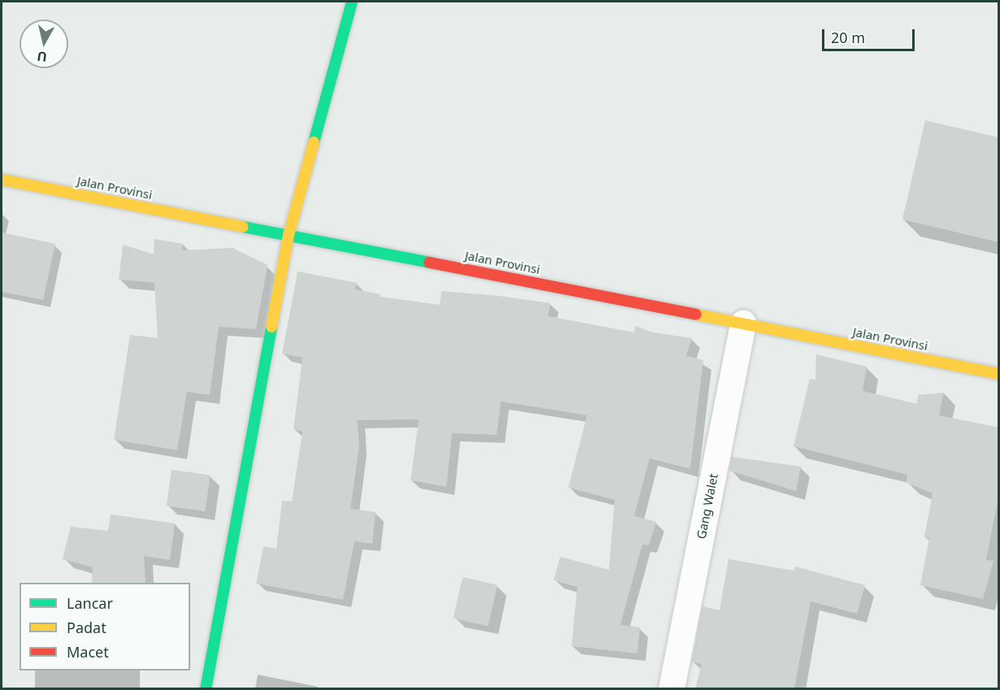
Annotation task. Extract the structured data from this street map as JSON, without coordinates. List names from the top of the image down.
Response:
{
  "streets": {
    "main road": ["Jalan Provinsi"],
    "street": ["Gang Walet"]
  },
  "crossings": [
    ["Jalan Provinsi", "Gang Walet"]
  ],
  "legend": ["Lancar", "Padat", "Macet"],
  "scale_bar": "20 m",
  "north": "bottom"
}
